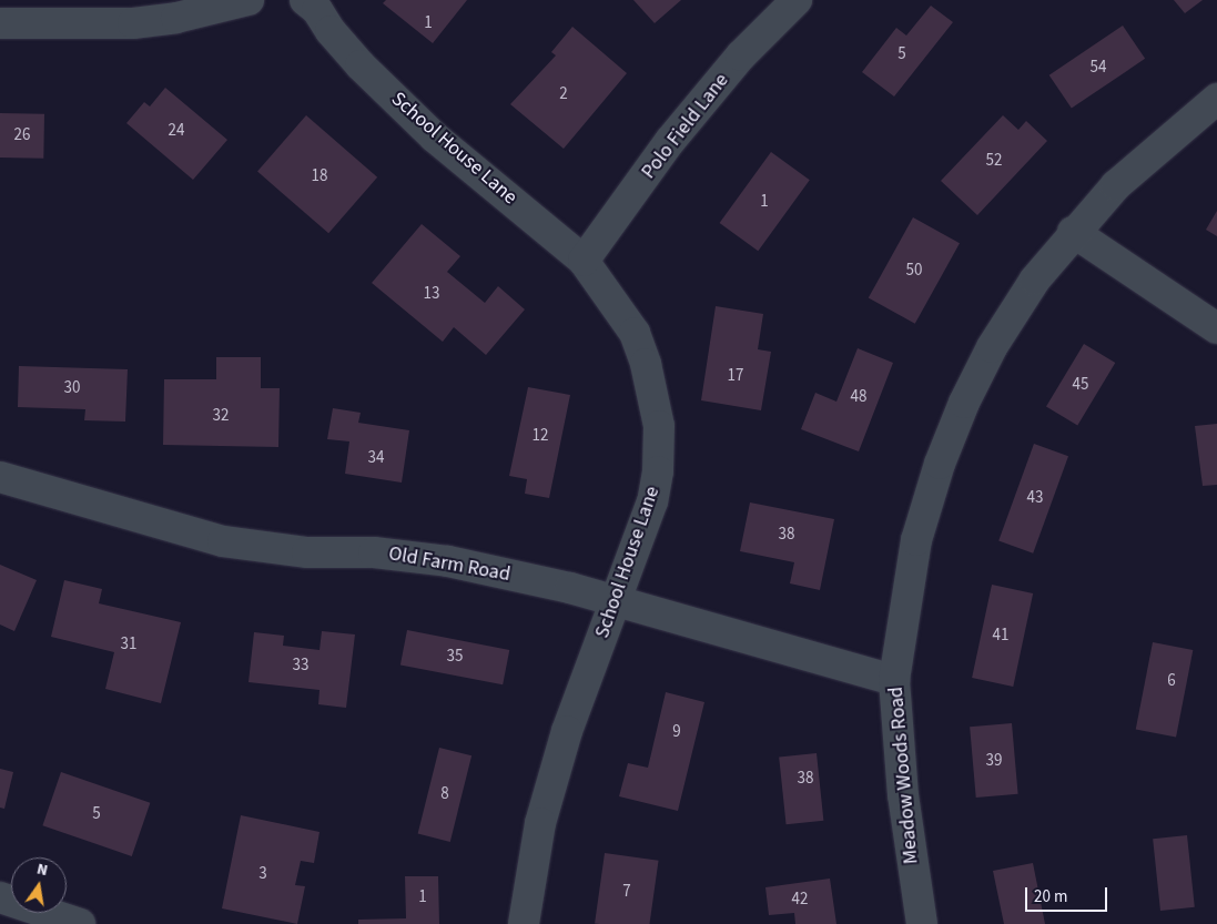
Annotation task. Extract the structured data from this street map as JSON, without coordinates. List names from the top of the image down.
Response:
{
  "streets": {
    "street": [
      "Polo Field Lane",
      "School House Lane",
      "Old Farm Road",
      "Meadow Woods Road"
    ]
  },
  "crossings": [
    ["Polo Field Lane", "School House Lane"],
    ["School House Lane", "Old Farm Road"],
    ["Old Farm Road", "Meadow Woods Road"]
  ],
  "house_numbers": [
    "1",
    "5",
    "54",
    "2",
    "24",
    "26",
    "52",
    "18",
    "1",
    "50",
    "13",
    "17",
    "45",
    "30",
    "48",
    "32",
    "12",
    "34",
    "43",
    "38",
    "41",
    "31",
    "35",
    "33",
    "6",
    "9",
    "39",
    "38",
    "8",
    "5",
    "3",
    "7",
    "1",
    "42"
  ],
  "scale_bar": "20 m",
  "north": "top"
}
